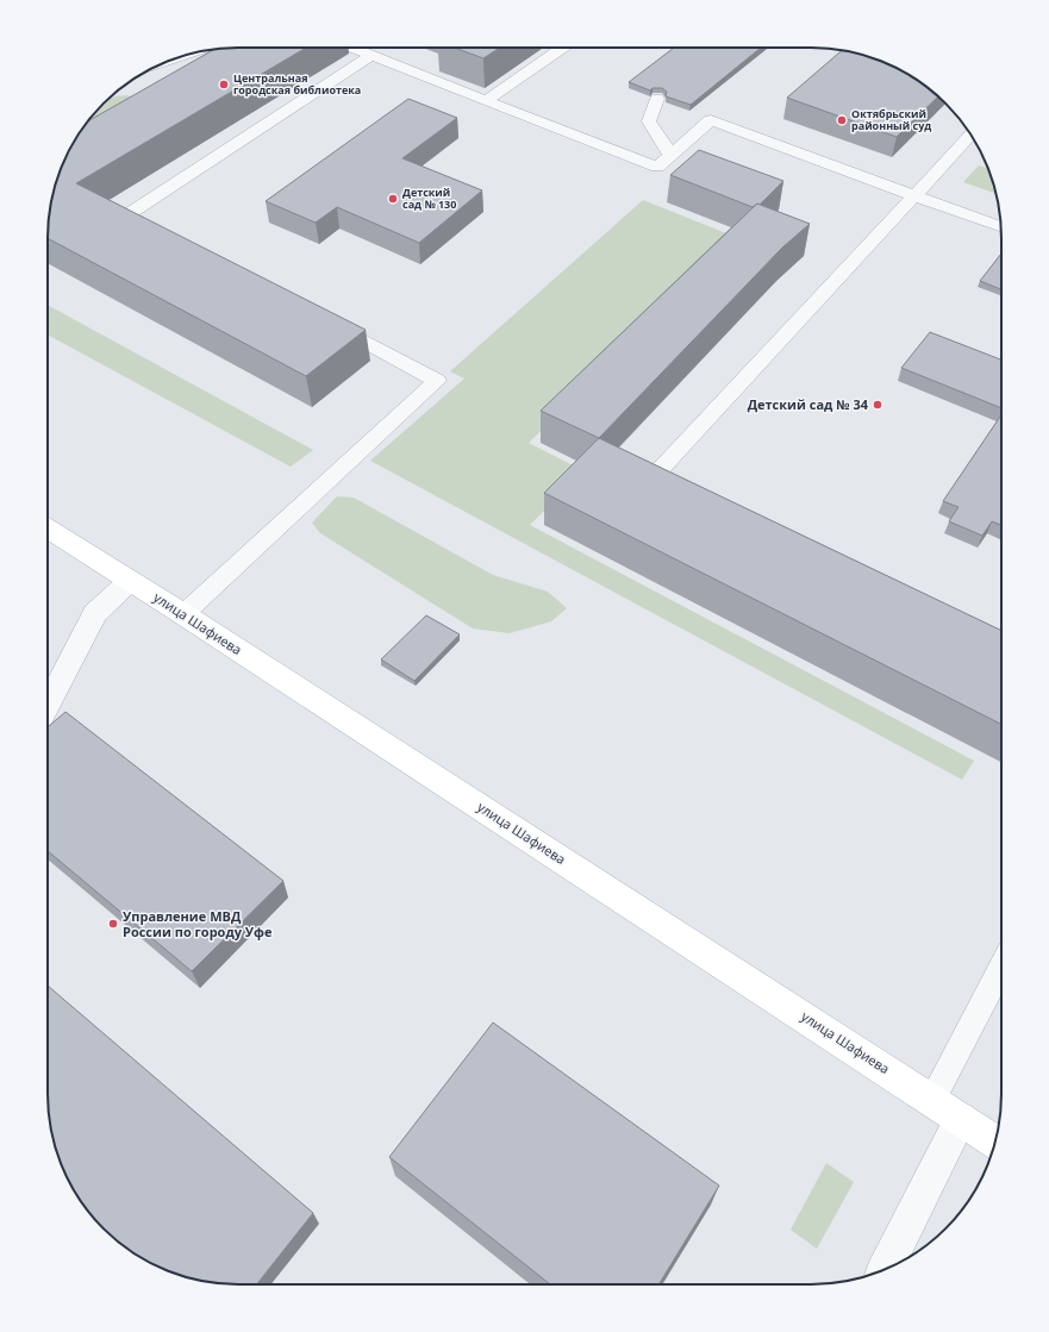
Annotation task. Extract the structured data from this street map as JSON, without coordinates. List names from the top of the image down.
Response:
{
  "streets": {
    "street": ["улица Шафиева"]
  },
  "places": [
    "Центральная городская библиотека",
    "Октябрьский районный суд",
    "Детский сад № 130",
    "Детский сад № 34",
    "Управление МВД России по городу Уфе"
  ]
}
